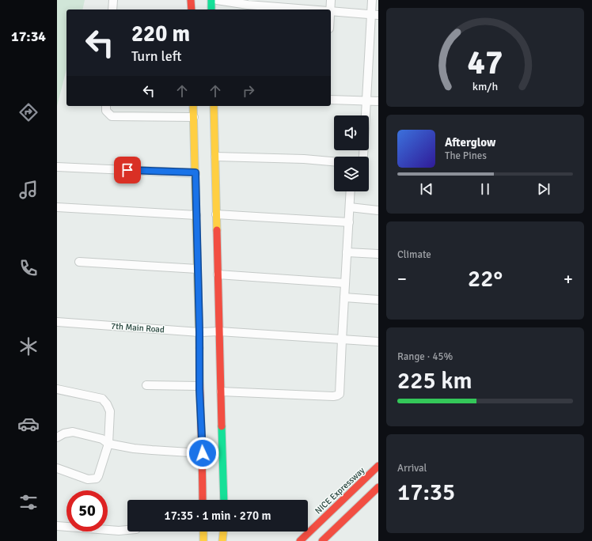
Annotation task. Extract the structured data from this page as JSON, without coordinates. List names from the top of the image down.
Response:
{
  "streets": {
    "main road": ["NICE Expressway"],
    "street": ["7th Main Road"]
  },
  "page": {
    "tabs": "17:34",
    "turn": ["220 m", "Turn left"],
    "song": ["Afterglow", "The Pines"],
    "tile": [
      "Climate",
      ["Range · 45%", "225 km"],
      ["Arrival", "17:35"]
    ],
    "heat": ["−", "22°", "+"],
    "limit": "50",
    "trip": "17:35 · 1 min · 270 m",
    "gauge": ["47", "km/h"]
  }
}
